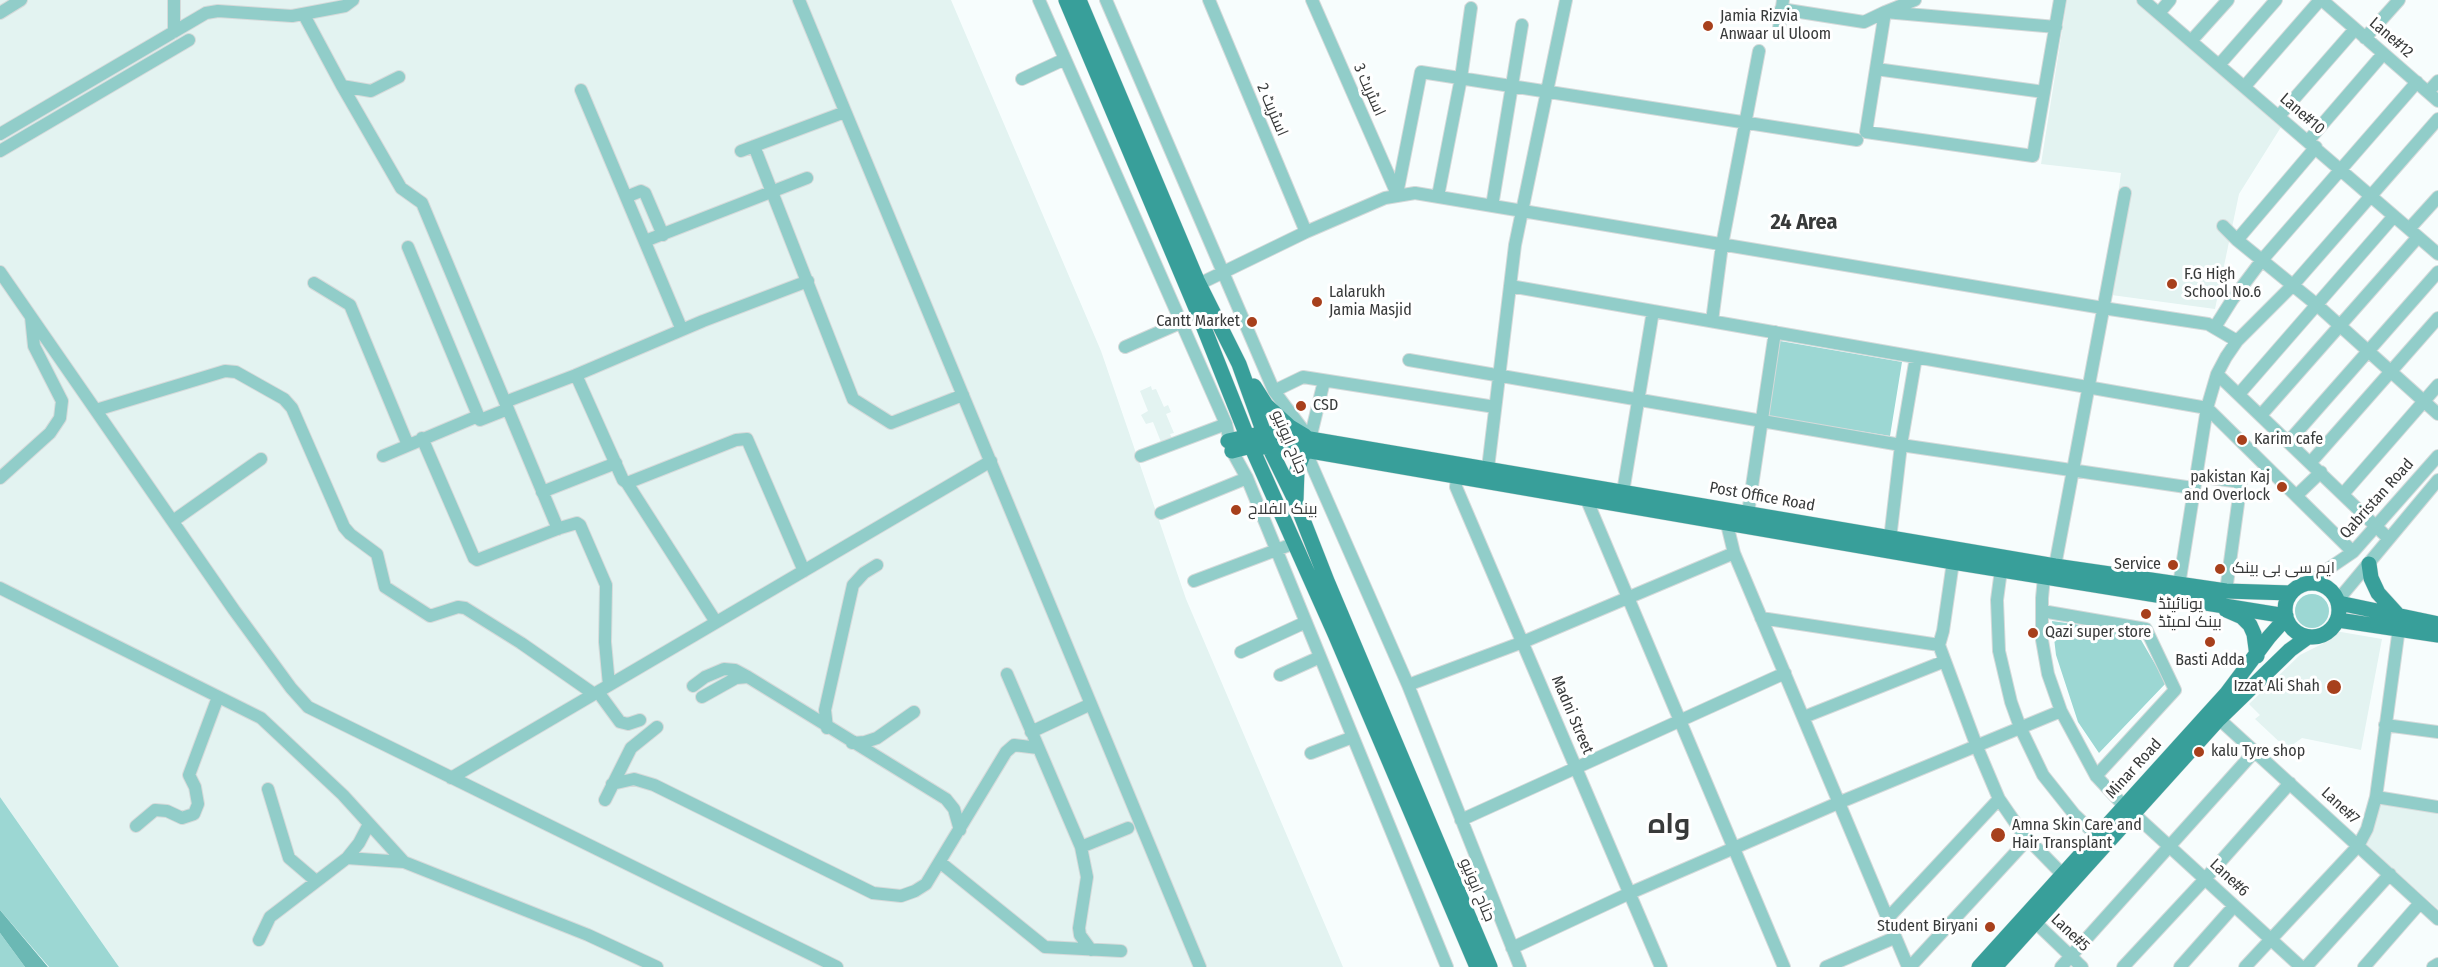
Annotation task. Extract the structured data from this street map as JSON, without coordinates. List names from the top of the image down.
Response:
{
  "streets": {
    "main road": ["جناح ایونیو", "Post Office Road", "Minar Road"],
    "street": [
      "Lane#12",
      "اسٹریٹ 3",
      "اسٹریٹ 2",
      "Lane#10",
      "Qabristan Road",
      "Madni Street",
      "Lane#7",
      "Lane#6",
      "Lane#5"
    ]
  },
  "crossings": [
    ["جناح ایونیو", "Post Office Road"],
    ["Post Office Road", "Qabristan Road"],
    ["Post Office Road", "Madni Street"],
    ["Post Office Road", "Minar Road"],
    ["Post Office Road", "Lane#6"],
    ["Qabristan Road", "Minar Road"],
    ["Minar Road", "Lane#7"],
    ["Minar Road", "Lane#6"],
    ["Minar Road", "Lane#5"]
  ],
  "districts": ["24 Area", "واہ"],
  "places": [
    "Jamia Rizvia Anwaar ul Uloom",
    "F.G High School No.6",
    "Lalarukh Jamia Masjid",
    "Cantt Market",
    "CSD",
    "Karim cafe",
    "pakistan Kaj and Overlock",
    "بینک الفلاح",
    "Service",
    "ایم سی بی بینک",
    "یونائیٹڈ بینک لمیٹڈ",
    "Qazi super store",
    "Basti Adda",
    "Izzat Ali Shah",
    "kalu Tyre shop",
    "Amna Skin Care and Hair Transplant",
    "Student Biryani"
  ]
}
